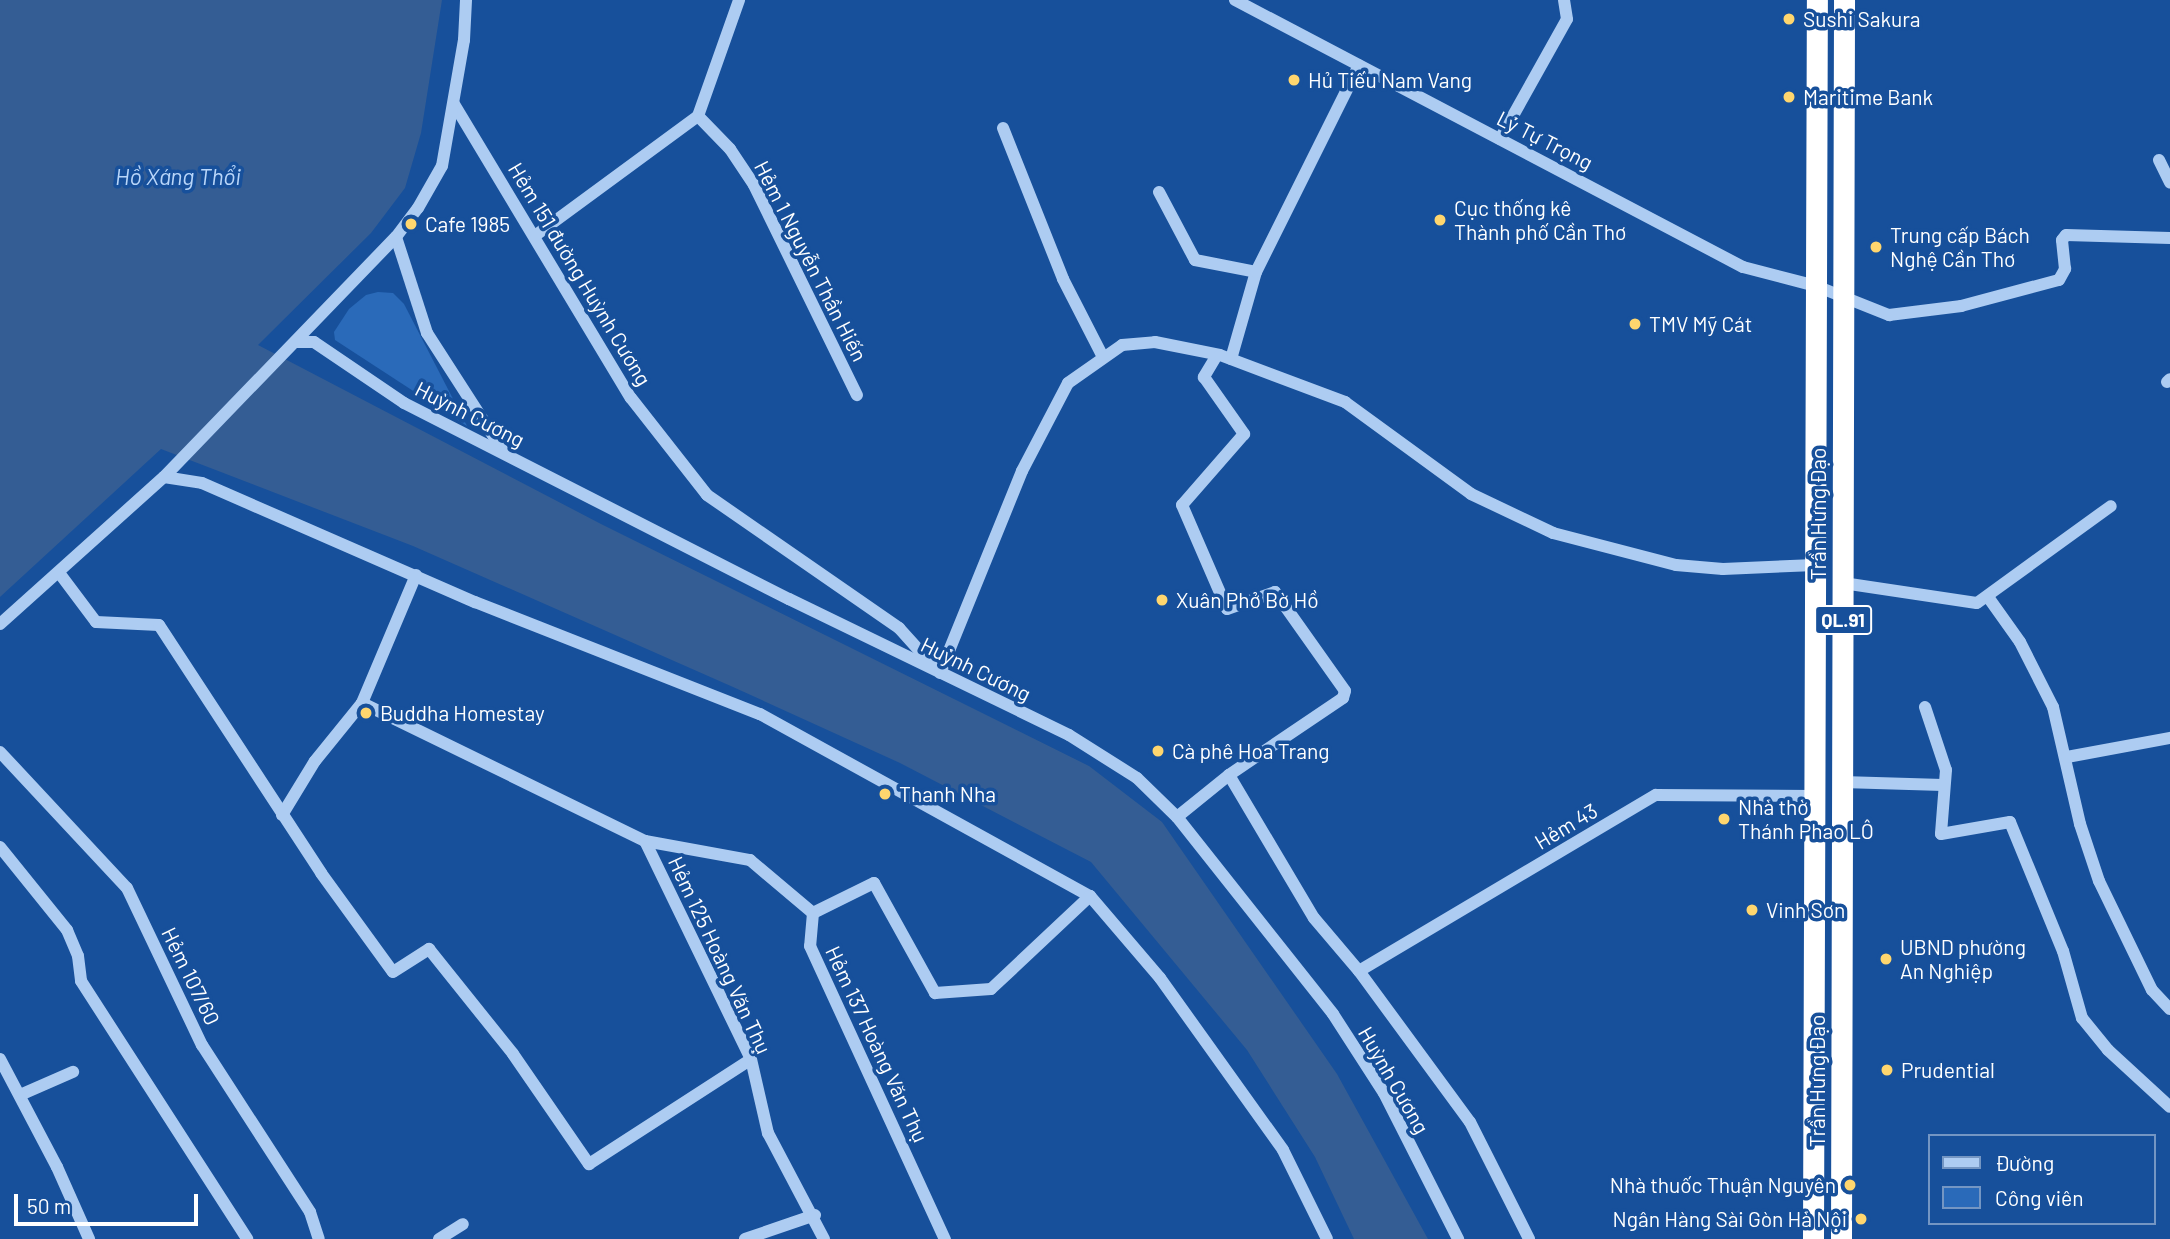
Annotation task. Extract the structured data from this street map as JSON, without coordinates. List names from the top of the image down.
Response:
{
  "streets": {
    "highway": ["Trần Hưng Đạo", "QL.91"],
    "street": [
      "Lý Tự Trọng",
      "Hẻm 1 Nguyễn Thần Hiến",
      "Hẻm 151 đường Huỳnh Cương",
      "Huỳnh Cương",
      "Hẻm 43",
      "Hẻm 125 Hoàng Văn Thụ",
      "Hẻm 107/60",
      "Hẻm 137 Hoàng Văn Thụ"
    ]
  },
  "crossings": [
    ["Lý Tự Trọng", "Trần Hưng Đạo"],
    ["Hẻm 151 đường Huỳnh Cương", "Huỳnh Cương"],
    ["Trần Hưng Đạo", "Hẻm 43"]
  ],
  "water": ["Hồ Xáng Thổi"],
  "places": [
    "Sushi Sakura",
    "Hủ Tiếu Nam Vang",
    "Maritime Bank",
    "Cục thống kê Thành phố Cần Thơ",
    "Cafe 1985",
    "Trung cấp Bách Nghệ Cần Thơ",
    "TMV Mỹ Cát",
    "Xuân Phở Bờ Hồ",
    "Buddha Homestay",
    "Cà phê Hoa Trang",
    "Thanh Nha",
    "Nhà thờ Thánh Phao LÔ",
    "Vinh Sơn",
    "UBND phường An Nghiệp",
    "Prudential",
    "Nhà thuốc Thuận Nguyên",
    "Ngân Hàng Sài Gòn Hà Nội"
  ],
  "legend": ["Đường", "Công viên"],
  "scale_bar": "50 m"
}
